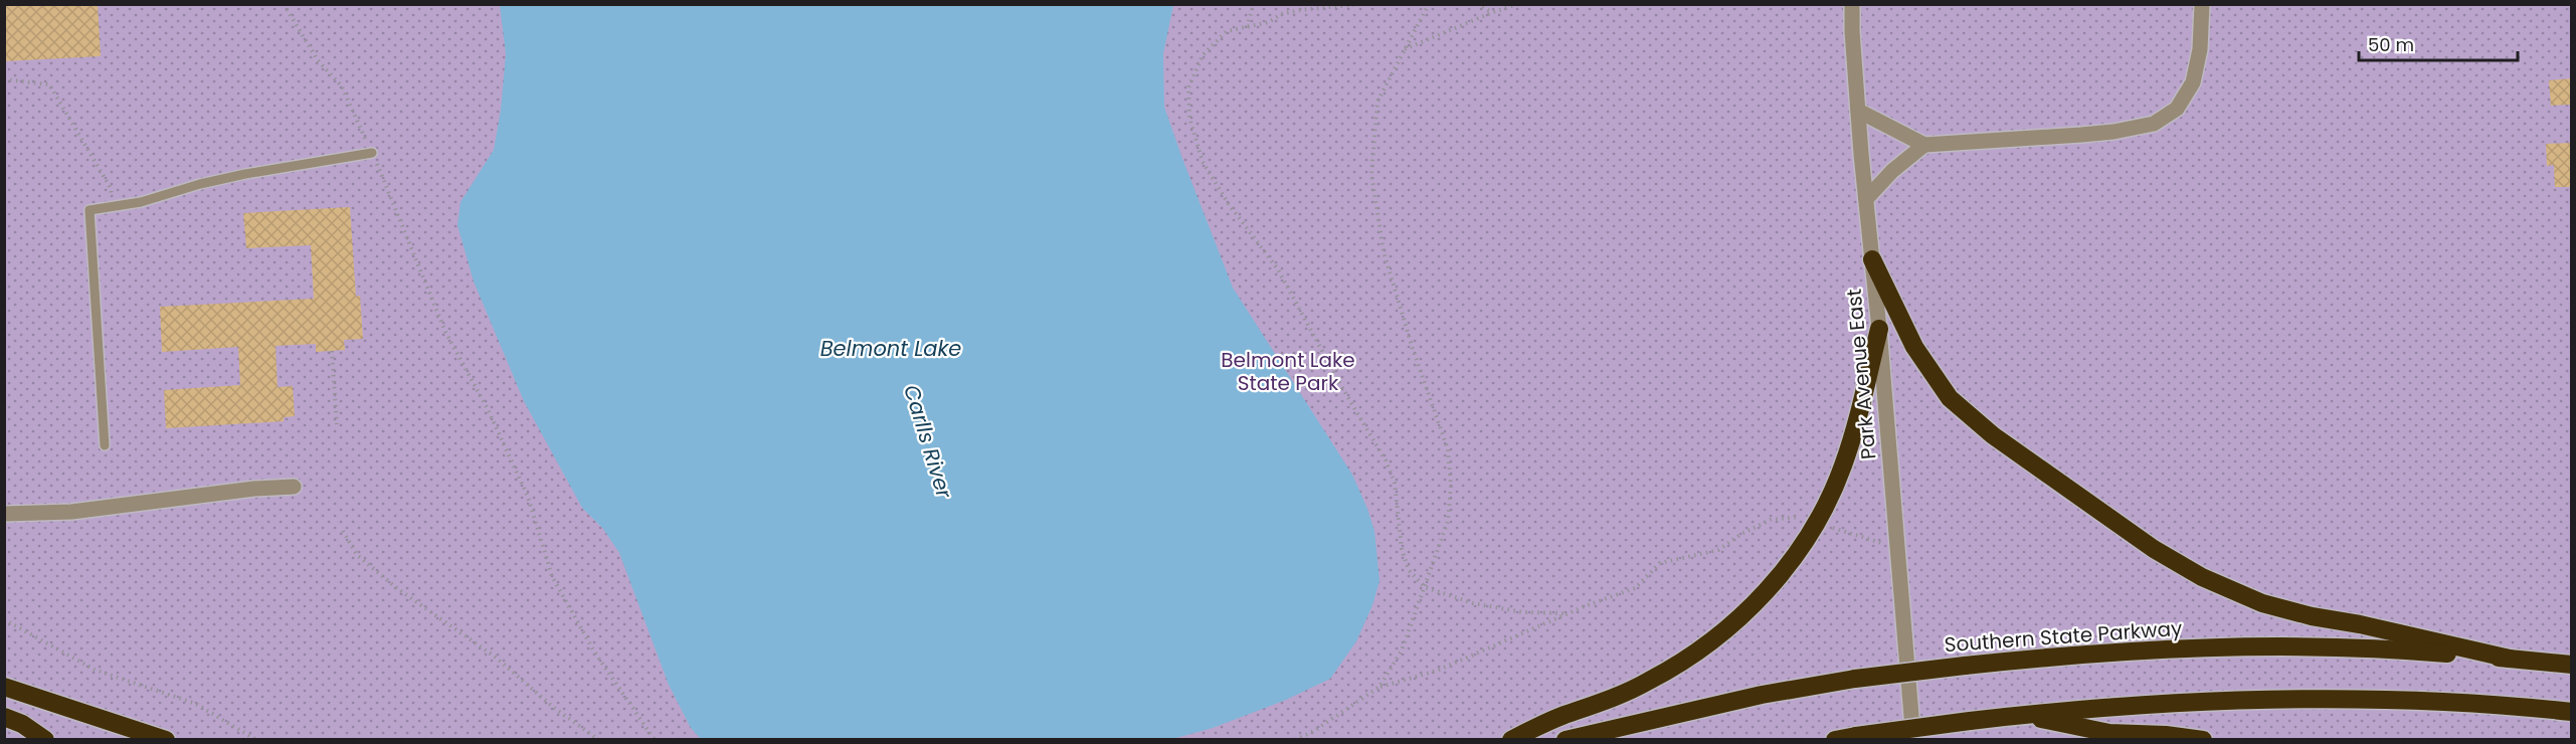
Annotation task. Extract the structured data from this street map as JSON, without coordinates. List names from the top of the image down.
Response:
{
  "streets": {
    "highway": ["Southern State Parkway"],
    "street": ["Park Avenue East"]
  },
  "water": ["Belmont Lake", "Carlls River"],
  "parks": ["Belmont Lake State Park"],
  "scale_bar": "50 m"
}
